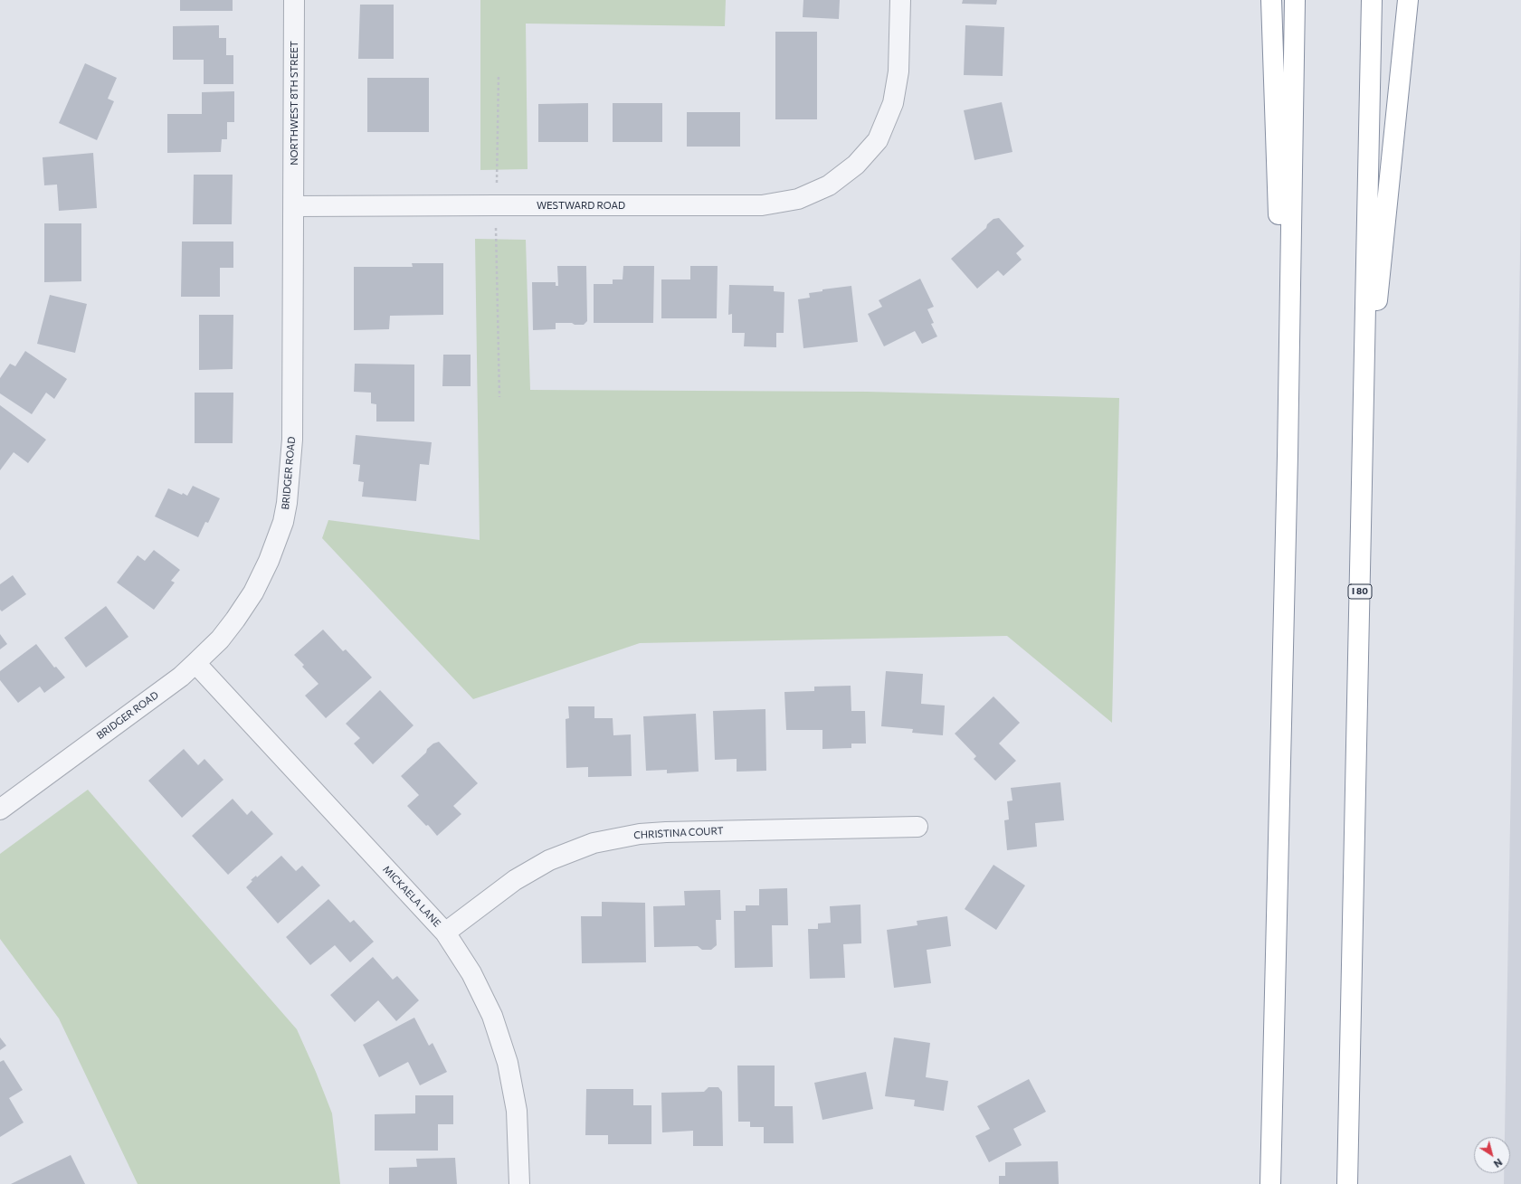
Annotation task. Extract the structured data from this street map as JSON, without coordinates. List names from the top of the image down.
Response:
{
  "streets": {
    "highway": ["I 80"],
    "street": [
      "NORTHWEST 8TH STREET",
      "WESTWARD ROAD",
      "BRIDGER ROAD",
      "CHRISTINA COURT",
      "MICKAELA LANE"
    ]
  },
  "crossings": [
    ["NORTHWEST 8TH STREET", "WESTWARD ROAD"],
    ["NORTHWEST 8TH STREET", "BRIDGER ROAD"],
    ["WESTWARD ROAD", "BRIDGER ROAD"],
    ["BRIDGER ROAD", "MICKAELA LANE"],
    ["CHRISTINA COURT", "MICKAELA LANE"]
  ],
  "north": "bottom right"
}
